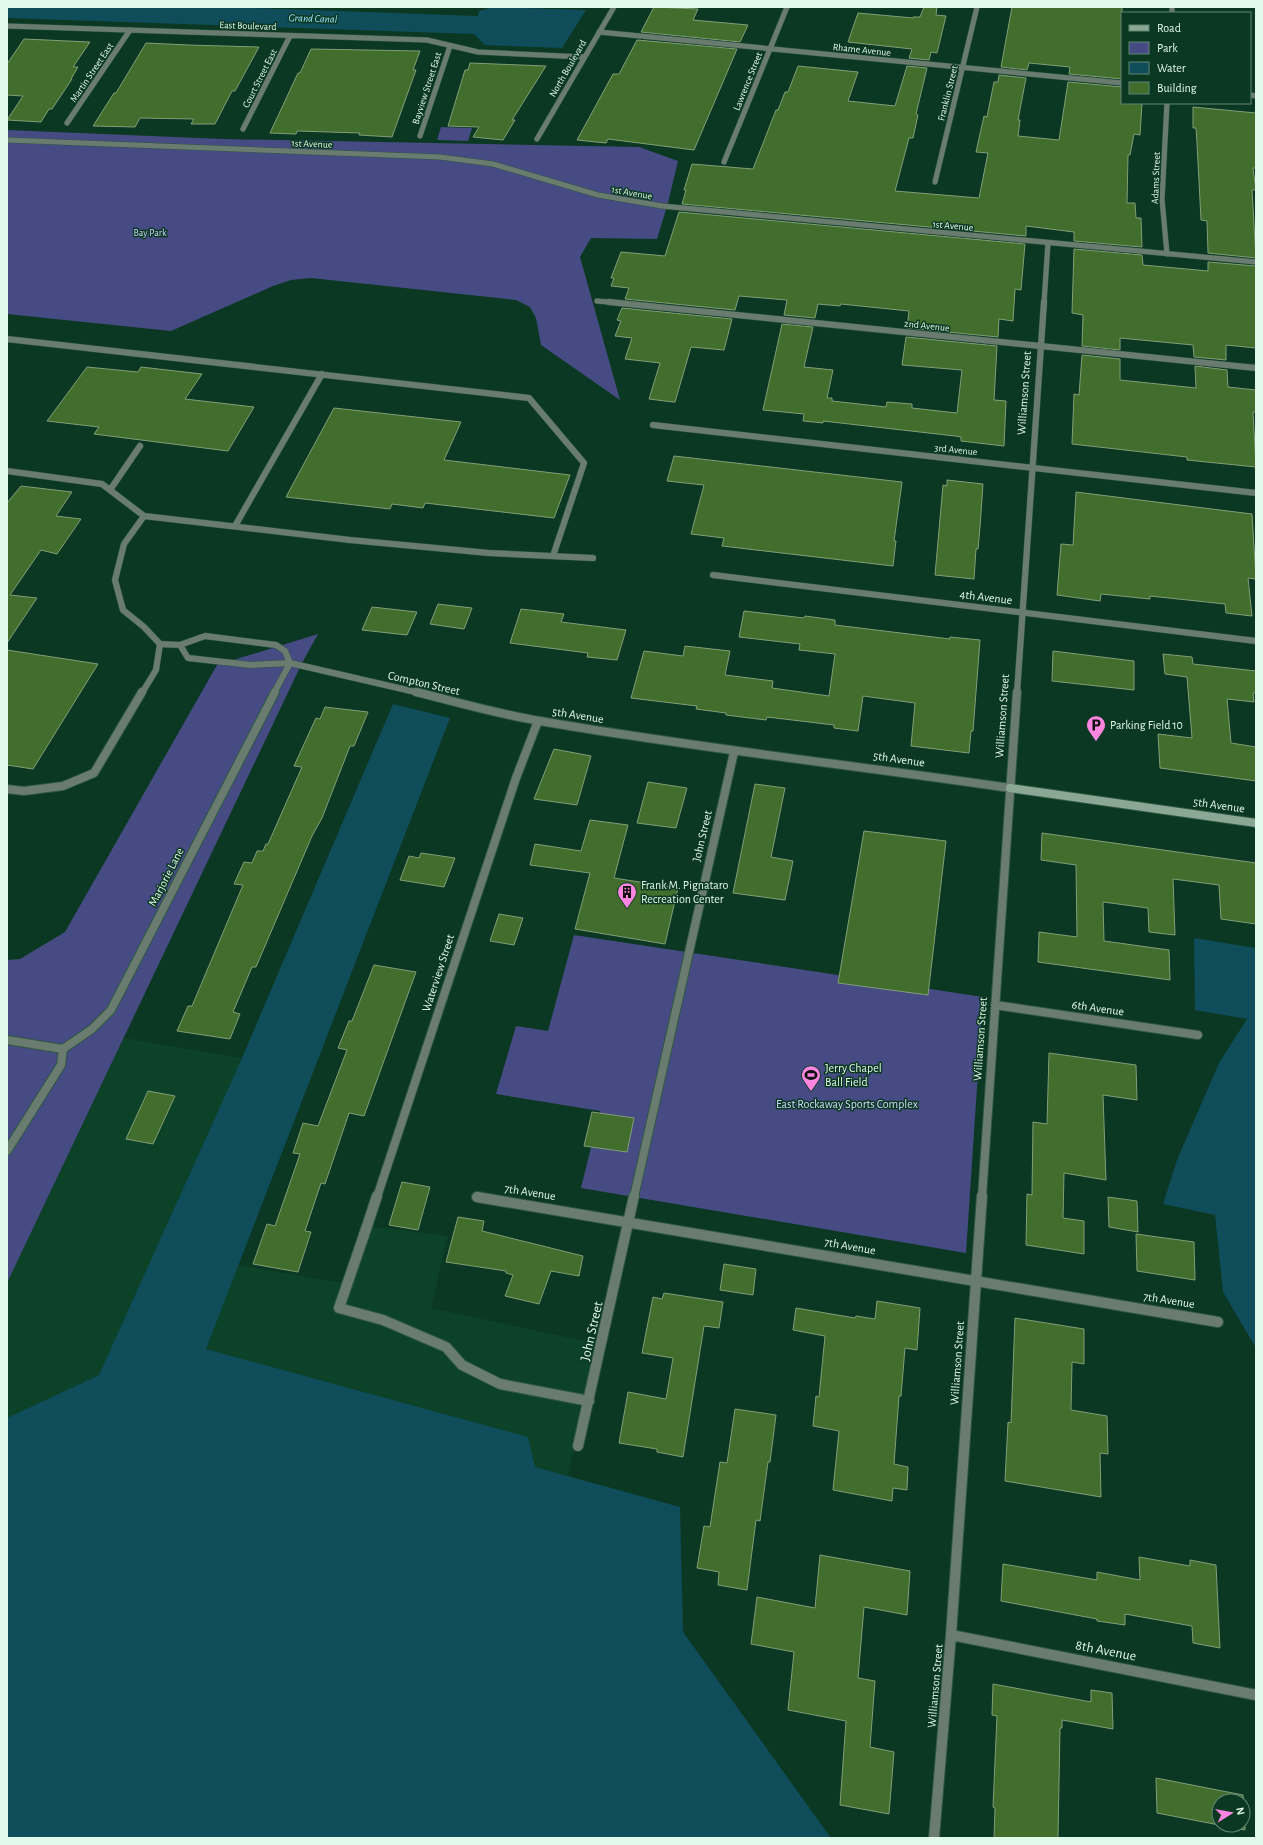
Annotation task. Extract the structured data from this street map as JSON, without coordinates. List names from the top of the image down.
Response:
{
  "streets": {
    "street": [
      "East Boulevard",
      "Rhame Avenue",
      "North Boulevard",
      "Martin Street East",
      "Court Street East",
      "Lawrence Street",
      "Bayview Street East",
      "Franklin Street",
      "1st Avenue",
      "Adams Street",
      "2nd Avenue",
      "Williamson Street",
      "3rd Avenue",
      "4th Avenue",
      "Compton Street",
      "5th Avenue",
      "John Street",
      "Marjorie Lane",
      "Waterview Street",
      "6th Avenue",
      "7th Avenue",
      "8th Avenue"
    ]
  },
  "crossings": [
    ["East Boulevard", "North Boulevard"],
    ["East Boulevard", "Martin Street East"],
    ["East Boulevard", "Court Street East"],
    ["East Boulevard", "Bayview Street East"],
    ["Rhame Avenue", "North Boulevard"],
    ["Rhame Avenue", "Lawrence Street"],
    ["Rhame Avenue", "Franklin Street"],
    ["1st Avenue", "Adams Street"],
    ["1st Avenue", "Williamson Street"],
    ["2nd Avenue", "Williamson Street"],
    ["Williamson Street", "3rd Avenue"],
    ["Williamson Street", "4th Avenue"],
    ["Williamson Street", "5th Avenue"],
    ["Williamson Street", "6th Avenue"],
    ["Williamson Street", "7th Avenue"],
    ["Williamson Street", "8th Avenue"],
    ["Compton Street", "5th Avenue"],
    ["Compton Street", "Marjorie Lane"],
    ["Compton Street", "Waterview Street"],
    ["5th Avenue", "John Street"],
    ["5th Avenue", "Waterview Street"],
    ["John Street", "Waterview Street"],
    ["John Street", "7th Avenue"]
  ],
  "water": ["Grand Canal"],
  "parks": ["Bay Park", "East Rockaway Sports Complex"],
  "places": {
    "parking": ["Parking Field 10"],
    "building": ["Frank M. Pignataro Recreation Center"],
    "sports": ["Jerry Chapel Ball Field"]
  },
  "legend": [
    "Road",
    "Park",
    "Water",
    "Building"
  ],
  "north": "right"
}
